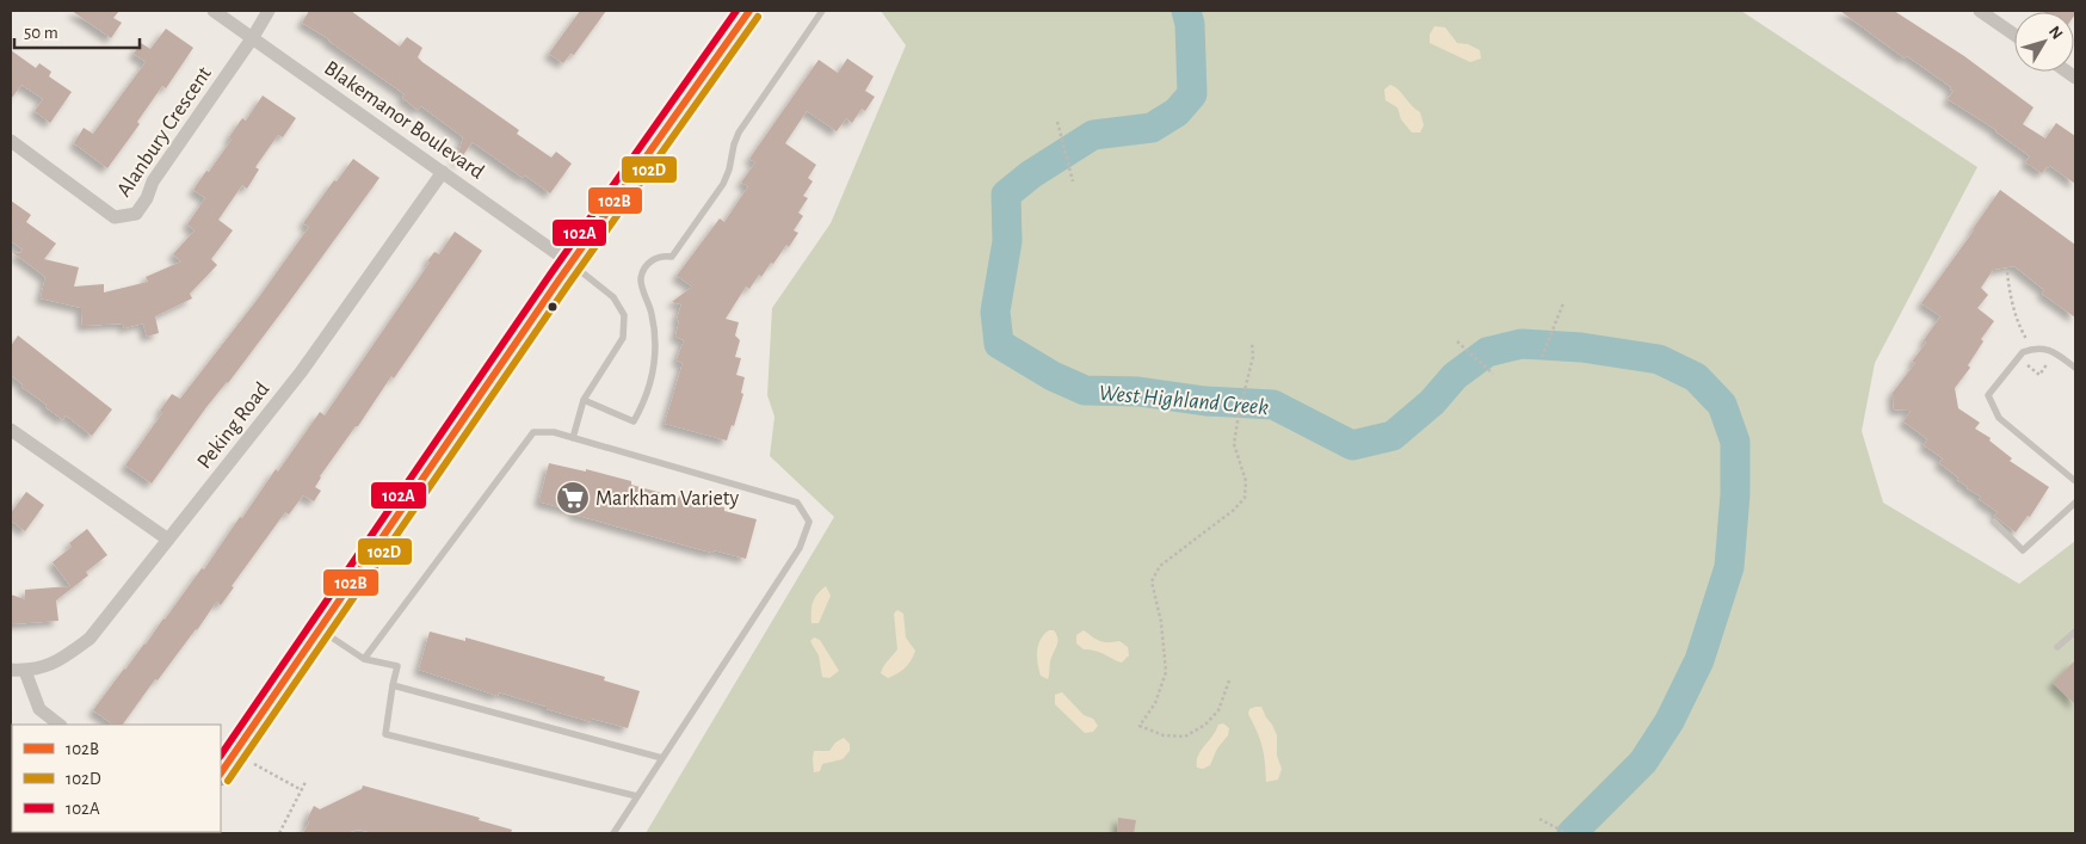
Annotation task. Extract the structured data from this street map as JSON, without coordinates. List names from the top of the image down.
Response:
{
  "streets": {
    "street": ["Blakemanor Boulevard", "Alanbury Crescent", "Peking Road"]
  },
  "crossings": [
    ["Blakemanor Boulevard", "Alanbury Crescent"],
    ["Blakemanor Boulevard", "Peking Road"]
  ],
  "water": ["West Highland Creek"],
  "places": {
    "supermarket": ["Markham Variety"]
  },
  "lines": ["transit line 102B", "transit line 102A", "transit line 102D"],
  "legend": ["102B", "102D", "102A"],
  "scale_bar": "50 m",
  "north": "top right"
}
